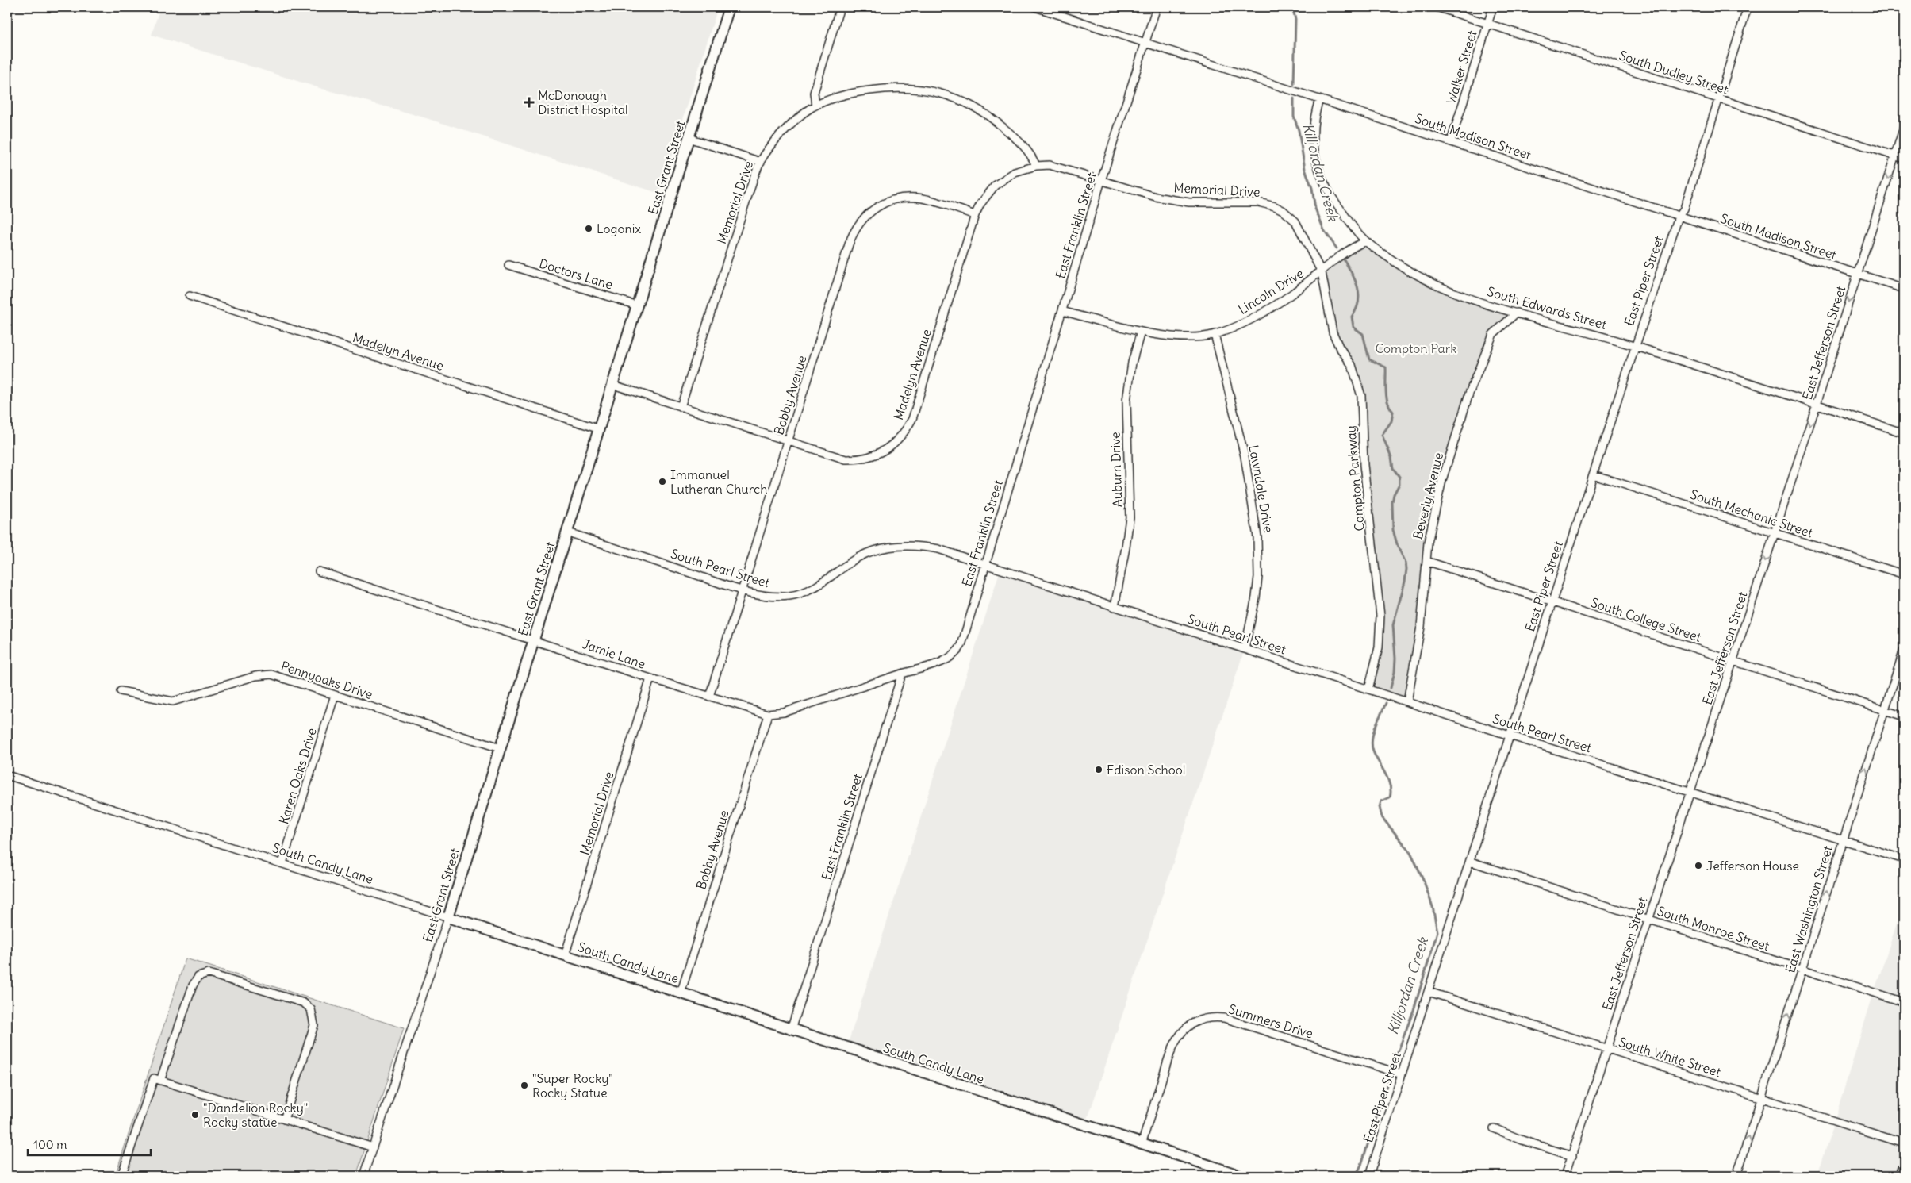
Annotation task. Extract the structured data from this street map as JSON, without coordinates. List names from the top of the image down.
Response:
{
  "streets": {
    "main road": ["East Grant Street", "South Candy Lane"],
    "street": [
      "Walker Street",
      "South Dudley Street",
      "South Madison Street",
      "Memorial Drive",
      "East Franklin Street",
      "Doctors Lane",
      "East Piper Street",
      "Lincoln Drive",
      "South Edwards Street",
      "East Jefferson Street",
      "Madelyn Avenue",
      "Bobby Avenue",
      "Auburn Drive",
      "Compton Parkway",
      "Lawndale Drive",
      "Beverly Avenue",
      "South Mechanic Street",
      "South Pearl Street",
      "South College Street",
      "Jamie Lane",
      "Pennyoaks Drive",
      "Karen Oaks Drive",
      "East Washington Street",
      "South Monroe Street",
      "Summers Drive",
      "South White Street"
    ]
  },
  "crossings": [
    ["Walker Street", "South Dudley Street"],
    ["Walker Street", "South Madison Street"],
    ["South Dudley Street", "East Piper Street"],
    ["South Dudley Street", "East Jefferson Street"],
    ["South Madison Street", "East Franklin Street"],
    ["South Madison Street", "East Piper Street"],
    ["South Madison Street", "South Edwards Street"],
    ["South Madison Street", "East Jefferson Street"],
    ["East Grant Street", "Doctors Lane"],
    ["East Grant Street", "Madelyn Avenue"],
    ["East Grant Street", "South Pearl Street"],
    ["East Grant Street", "Jamie Lane"],
    ["East Grant Street", "Pennyoaks Drive"],
    ["East Grant Street", "South Candy Lane"],
    ["Memorial Drive", "East Franklin Street"],
    ["Memorial Drive", "Lincoln Drive"],
    ["Memorial Drive", "Madelyn Avenue"],
    ["Memorial Drive", "Compton Parkway"],
    ["Memorial Drive", "Jamie Lane"],
    ["Memorial Drive", "South Candy Lane"],
    ["East Franklin Street", "Lincoln Drive"],
    ["East Franklin Street", "Madelyn Avenue"],
    ["East Franklin Street", "South Pearl Street"],
    ["East Franklin Street", "Jamie Lane"],
    ["East Franklin Street", "South Candy Lane"],
    ["East Piper Street", "South Edwards Street"],
    ["East Piper Street", "South Mechanic Street"],
    ["East Piper Street", "South Pearl Street"],
    ["East Piper Street", "South College Street"],
    ["East Piper Street", "South Monroe Street"],
    ["East Piper Street", "Summers Drive"],
    ["East Piper Street", "South White Street"],
    ["Lincoln Drive", "South Edwards Street"],
    ["Lincoln Drive", "Auburn Drive"],
    ["Lincoln Drive", "Compton Parkway"],
    ["Lincoln Drive", "Lawndale Drive"],
    ["South Edwards Street", "East Jefferson Street"],
    ["South Edwards Street", "Beverly Avenue"],
    ["East Jefferson Street", "South Mechanic Street"],
    ["East Jefferson Street", "South Pearl Street"],
    ["East Jefferson Street", "South College Street"],
    ["East Jefferson Street", "South Monroe Street"],
    ["East Jefferson Street", "South White Street"],
    ["Madelyn Avenue", "Bobby Avenue"],
    ["Bobby Avenue", "South Pearl Street"],
    ["Bobby Avenue", "Jamie Lane"],
    ["Bobby Avenue", "South Candy Lane"],
    ["Auburn Drive", "South Pearl Street"],
    ["Compton Parkway", "South Pearl Street"],
    ["Lawndale Drive", "South Pearl Street"],
    ["Beverly Avenue", "South Pearl Street"],
    ["Beverly Avenue", "South College Street"],
    ["South Pearl Street", "East Washington Street"],
    ["South College Street", "East Washington Street"],
    ["Pennyoaks Drive", "Karen Oaks Drive"],
    ["Karen Oaks Drive", "South Candy Lane"],
    ["South Candy Lane", "Summers Drive"],
    ["East Washington Street", "South Monroe Street"],
    ["East Washington Street", "South White Street"]
  ],
  "one_way": ["East Jefferson Street", "East Washington Street"],
  "water": ["Killjordan Creek"],
  "parks": ["Compton Park"],
  "places": {
    "health": ["McDonough District Hospital"],
    "other": [
      "Logonix",
      "Immanuel Lutheran Church",
      "Edison School",
      "Jefferson House",
      "\"Super Rocky\" Rocky Statue",
      "\"Dandelion Rocky\" Rocky statue"
    ]
  },
  "scale_bar": "100 m"
}
